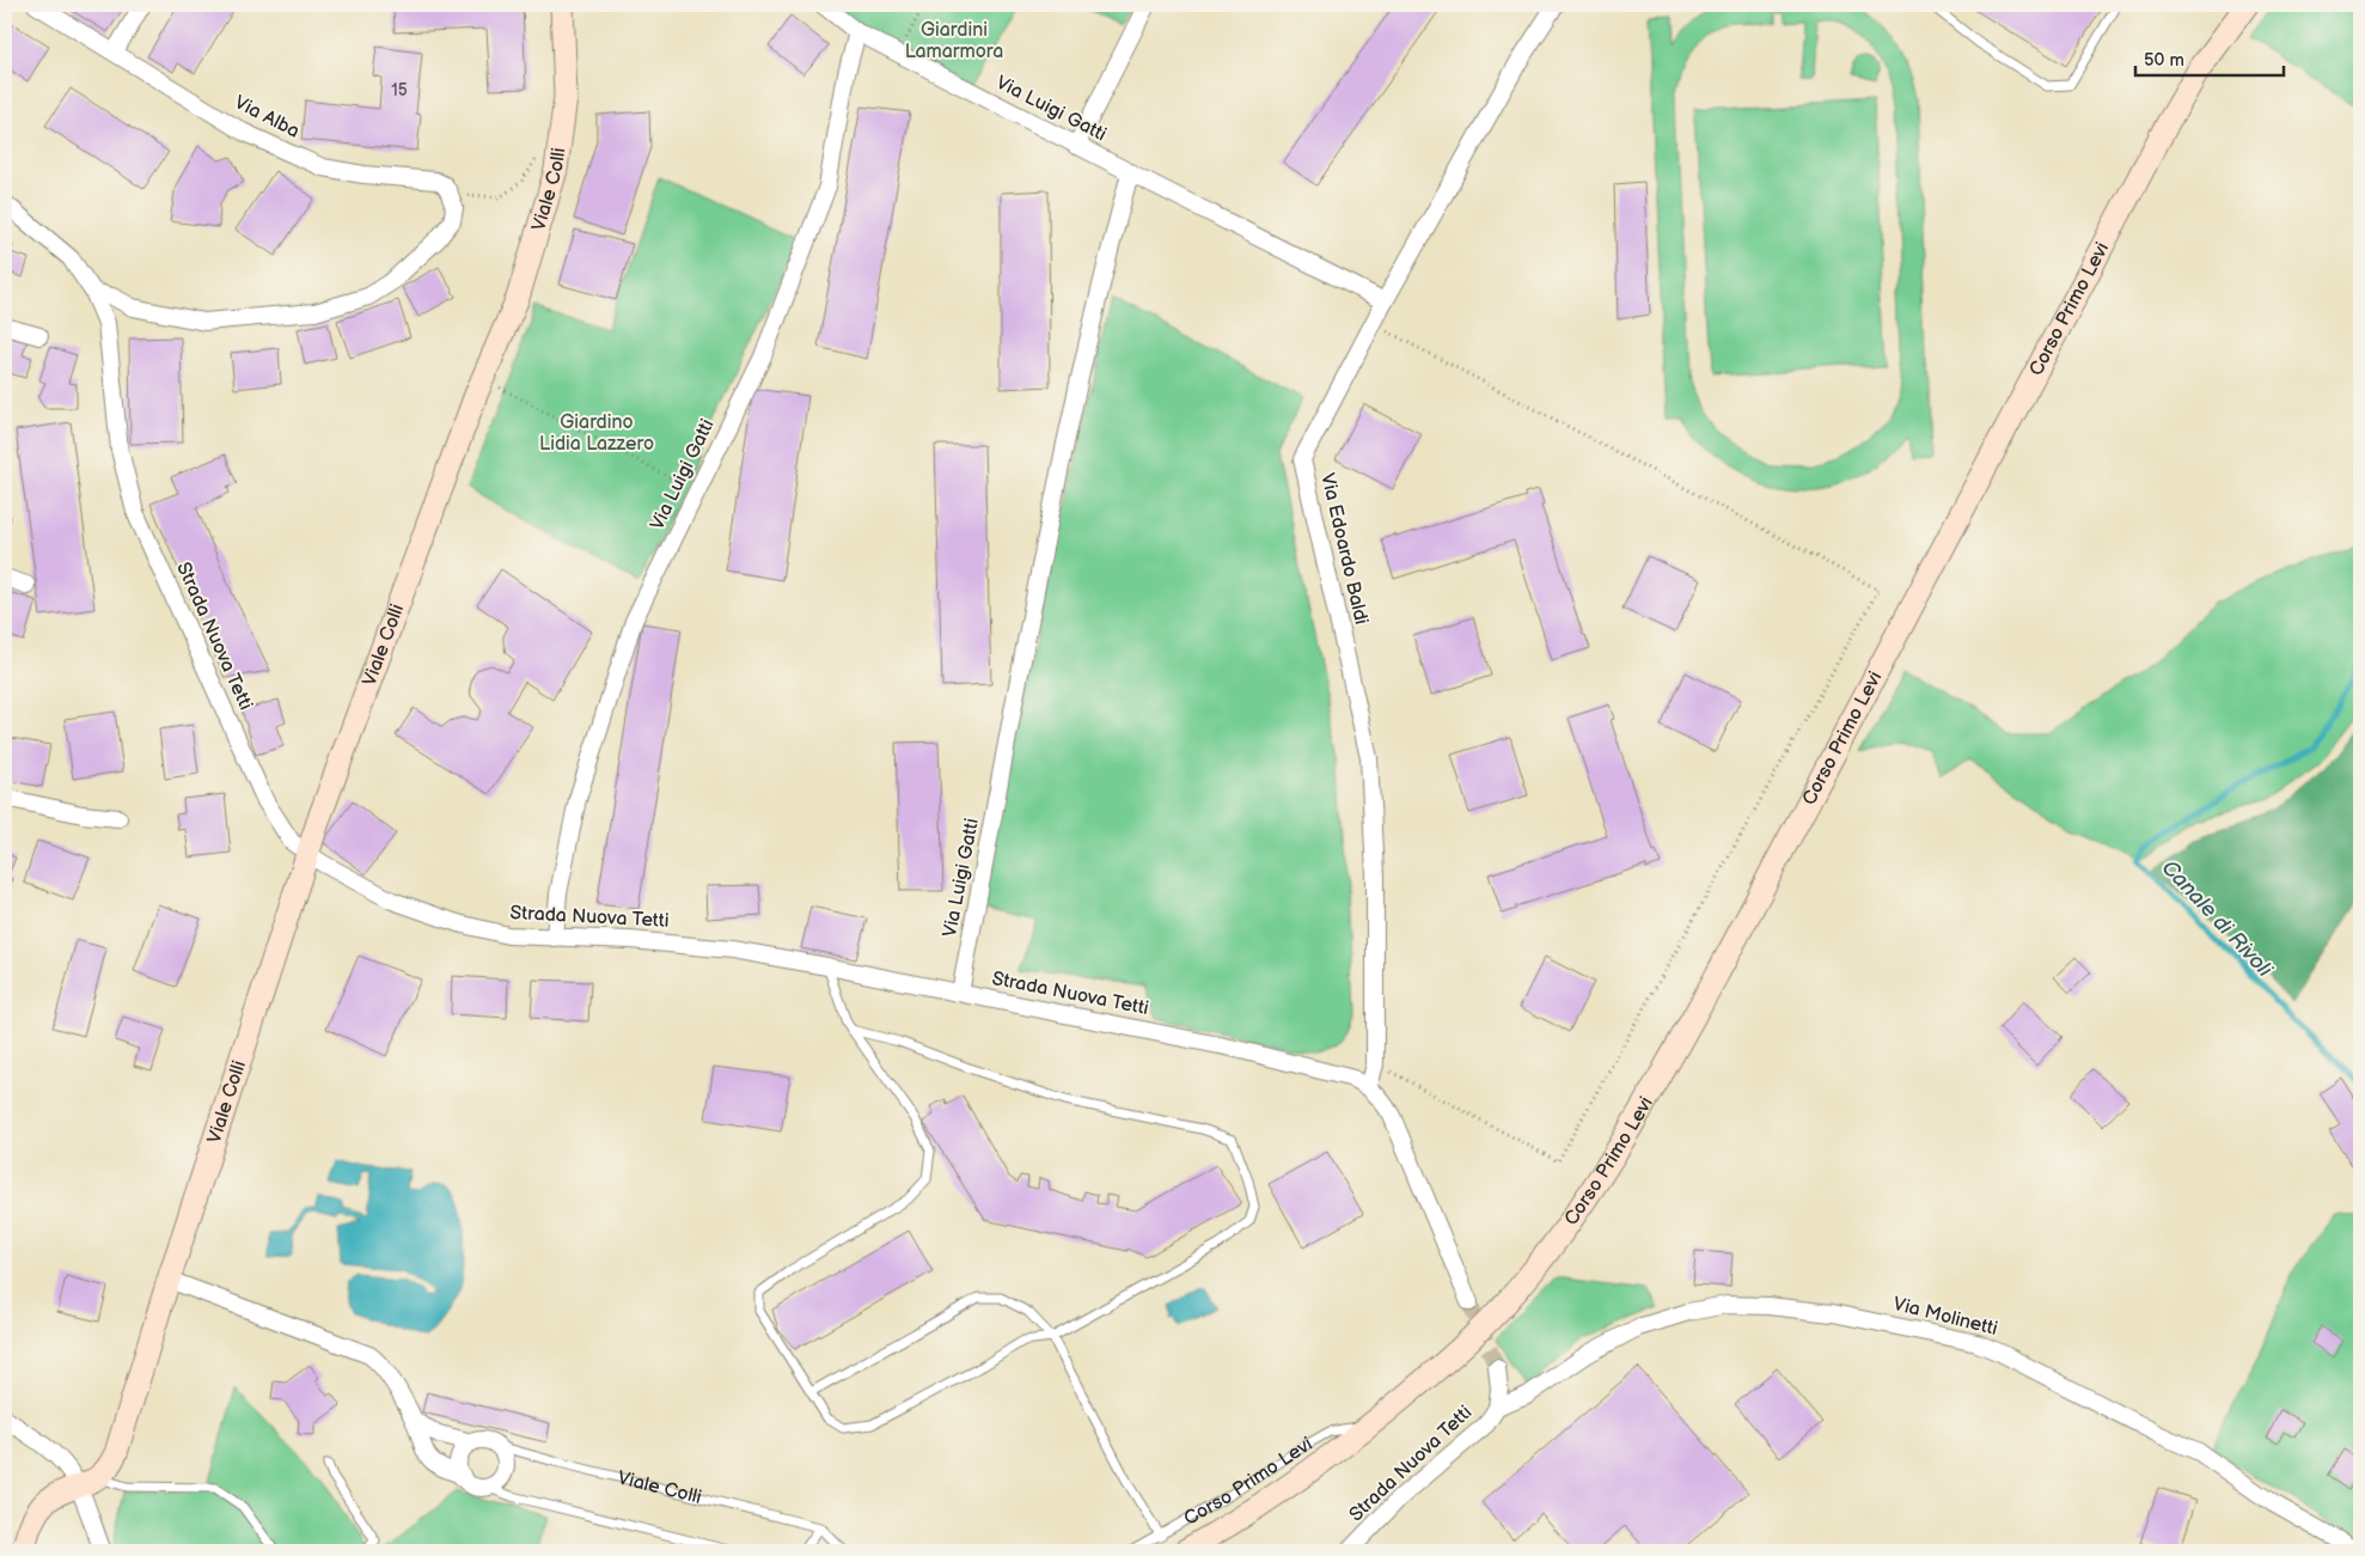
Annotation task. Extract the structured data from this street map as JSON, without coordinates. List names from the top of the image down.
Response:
{
  "streets": {
    "main road": ["Viale Colli", "Corso Primo Levi"],
    "street": [
      "Via Luigi Gatti",
      "Via Alba",
      "Via Edoardo Baldi",
      "Strada Nuova Tetti",
      "Via Molinetti"
    ]
  },
  "crossings": [
    ["Via Luigi Gatti", "Via Edoardo Baldi"],
    ["Via Luigi Gatti", "Strada Nuova Tetti"],
    ["Viale Colli", "Strada Nuova Tetti"],
    ["Via Edoardo Baldi", "Strada Nuova Tetti"],
    ["Strada Nuova Tetti", "Via Molinetti"]
  ],
  "water": ["Canale di Rivoli"],
  "parks": ["Giardini Lamarmora", "Giardino Lidia Lazzero"],
  "house_numbers": ["15"],
  "scale_bar": "50 m"
}
